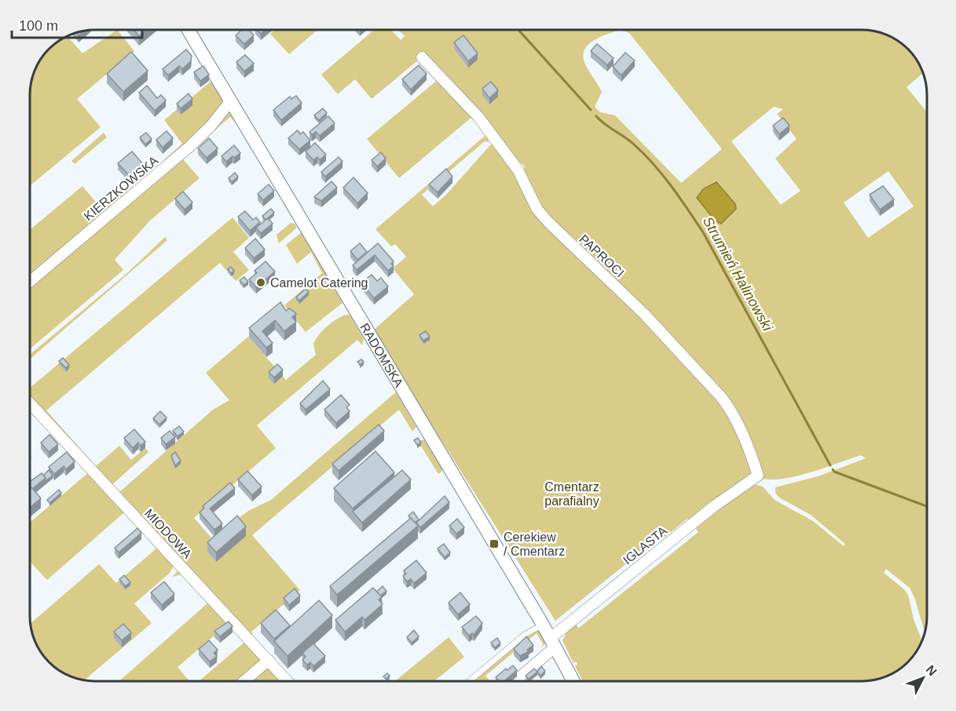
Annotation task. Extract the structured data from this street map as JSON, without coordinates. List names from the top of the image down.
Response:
{
  "streets": {
    "street": [
      "KIERZKOWSKA",
      "PAPROCI",
      "RADOMSKA",
      "MIODOWA",
      "IGLASTA"
    ]
  },
  "crossings": [
    ["KIERZKOWSKA", "RADOMSKA"],
    ["PAPROCI", "IGLASTA"],
    ["RADOMSKA", "IGLASTA"]
  ],
  "water": ["Strumień Halinowski"],
  "parks": ["Cmentarz parafialny"],
  "places": {
    "other": ["Camelot Catering"],
    "transit": ["Cerekiew / Cmentarz"]
  },
  "scale_bar": "100 m",
  "north": "top right"
}
